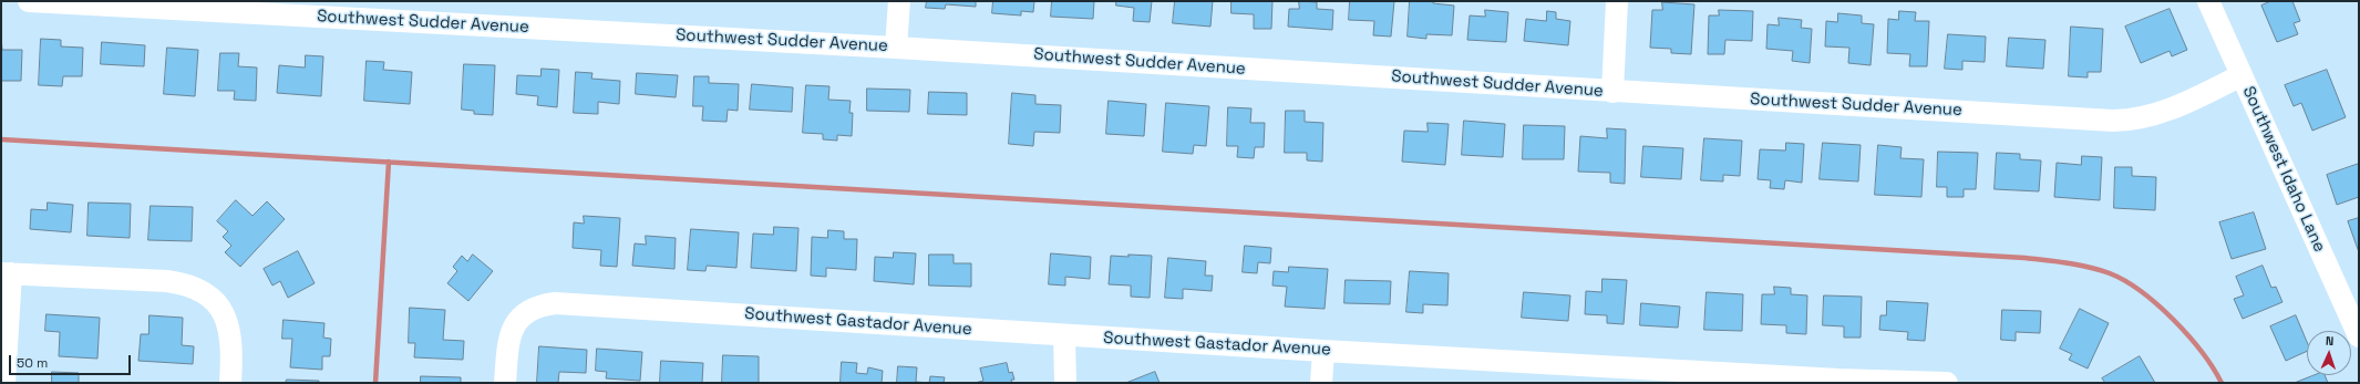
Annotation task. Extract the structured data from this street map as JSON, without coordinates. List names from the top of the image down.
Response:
{
  "streets": {
    "street": ["Southwest Sudder Avenue", "Southwest Idaho Lane", "Southwest Gastador Avenue"]
  },
  "crossings": [
    ["Southwest Sudder Avenue", "Southwest Idaho Lane"]
  ],
  "scale_bar": "50 m",
  "north": "top"
}
